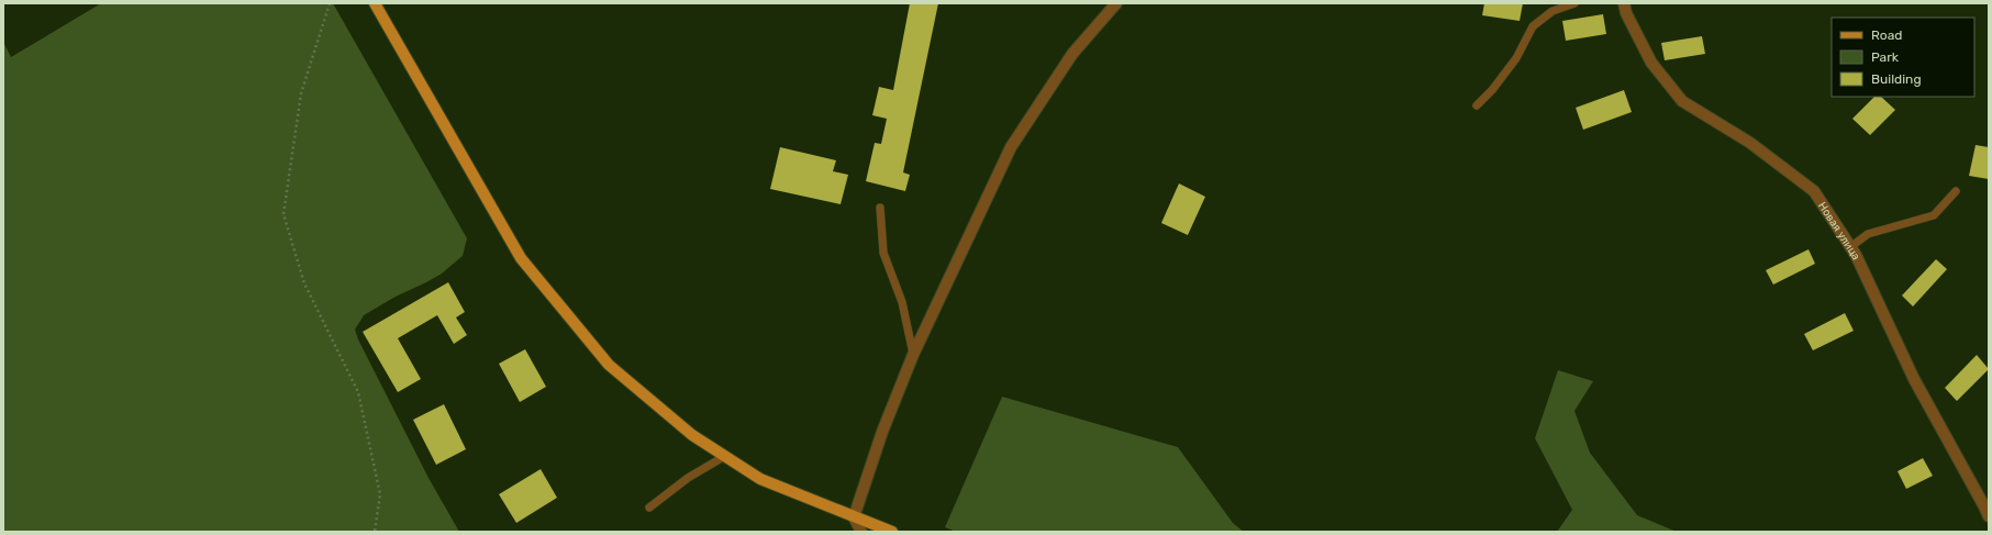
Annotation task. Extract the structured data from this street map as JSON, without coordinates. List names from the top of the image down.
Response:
{
  "streets": {
    "street": ["Новая улица"]
  },
  "legend": ["Road", "Park", "Building"]
}
